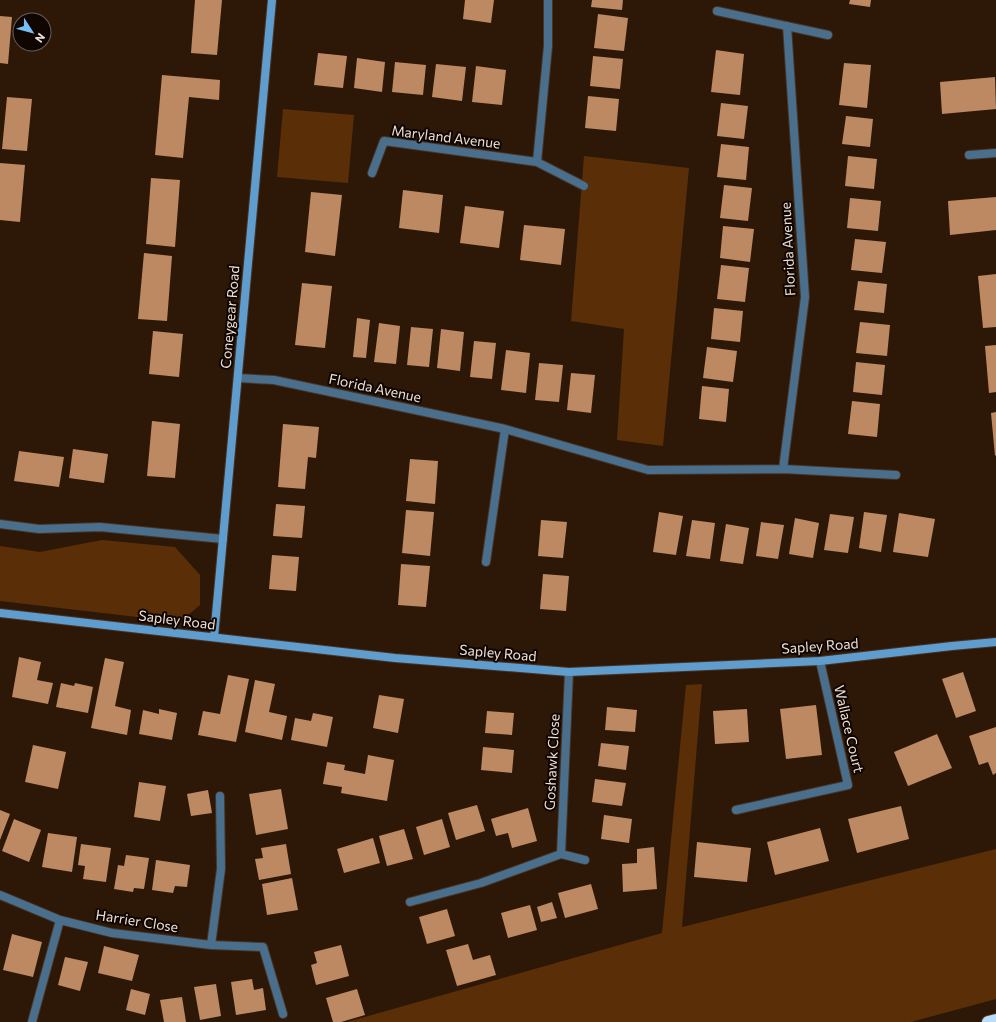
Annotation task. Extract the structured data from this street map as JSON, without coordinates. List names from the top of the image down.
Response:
{
  "streets": {
    "street": [
      "Maryland Avenue",
      "Florida Avenue",
      "Coneygear Road",
      "Sapley Road",
      "Wallace Court",
      "Goshawk Close",
      "Harrier Close"
    ]
  },
  "crossings": [
    ["Florida Avenue", "Coneygear Road"],
    ["Coneygear Road", "Sapley Road"],
    ["Sapley Road", "Wallace Court"],
    ["Sapley Road", "Goshawk Close"]
  ],
  "north": "bottom right"
}
